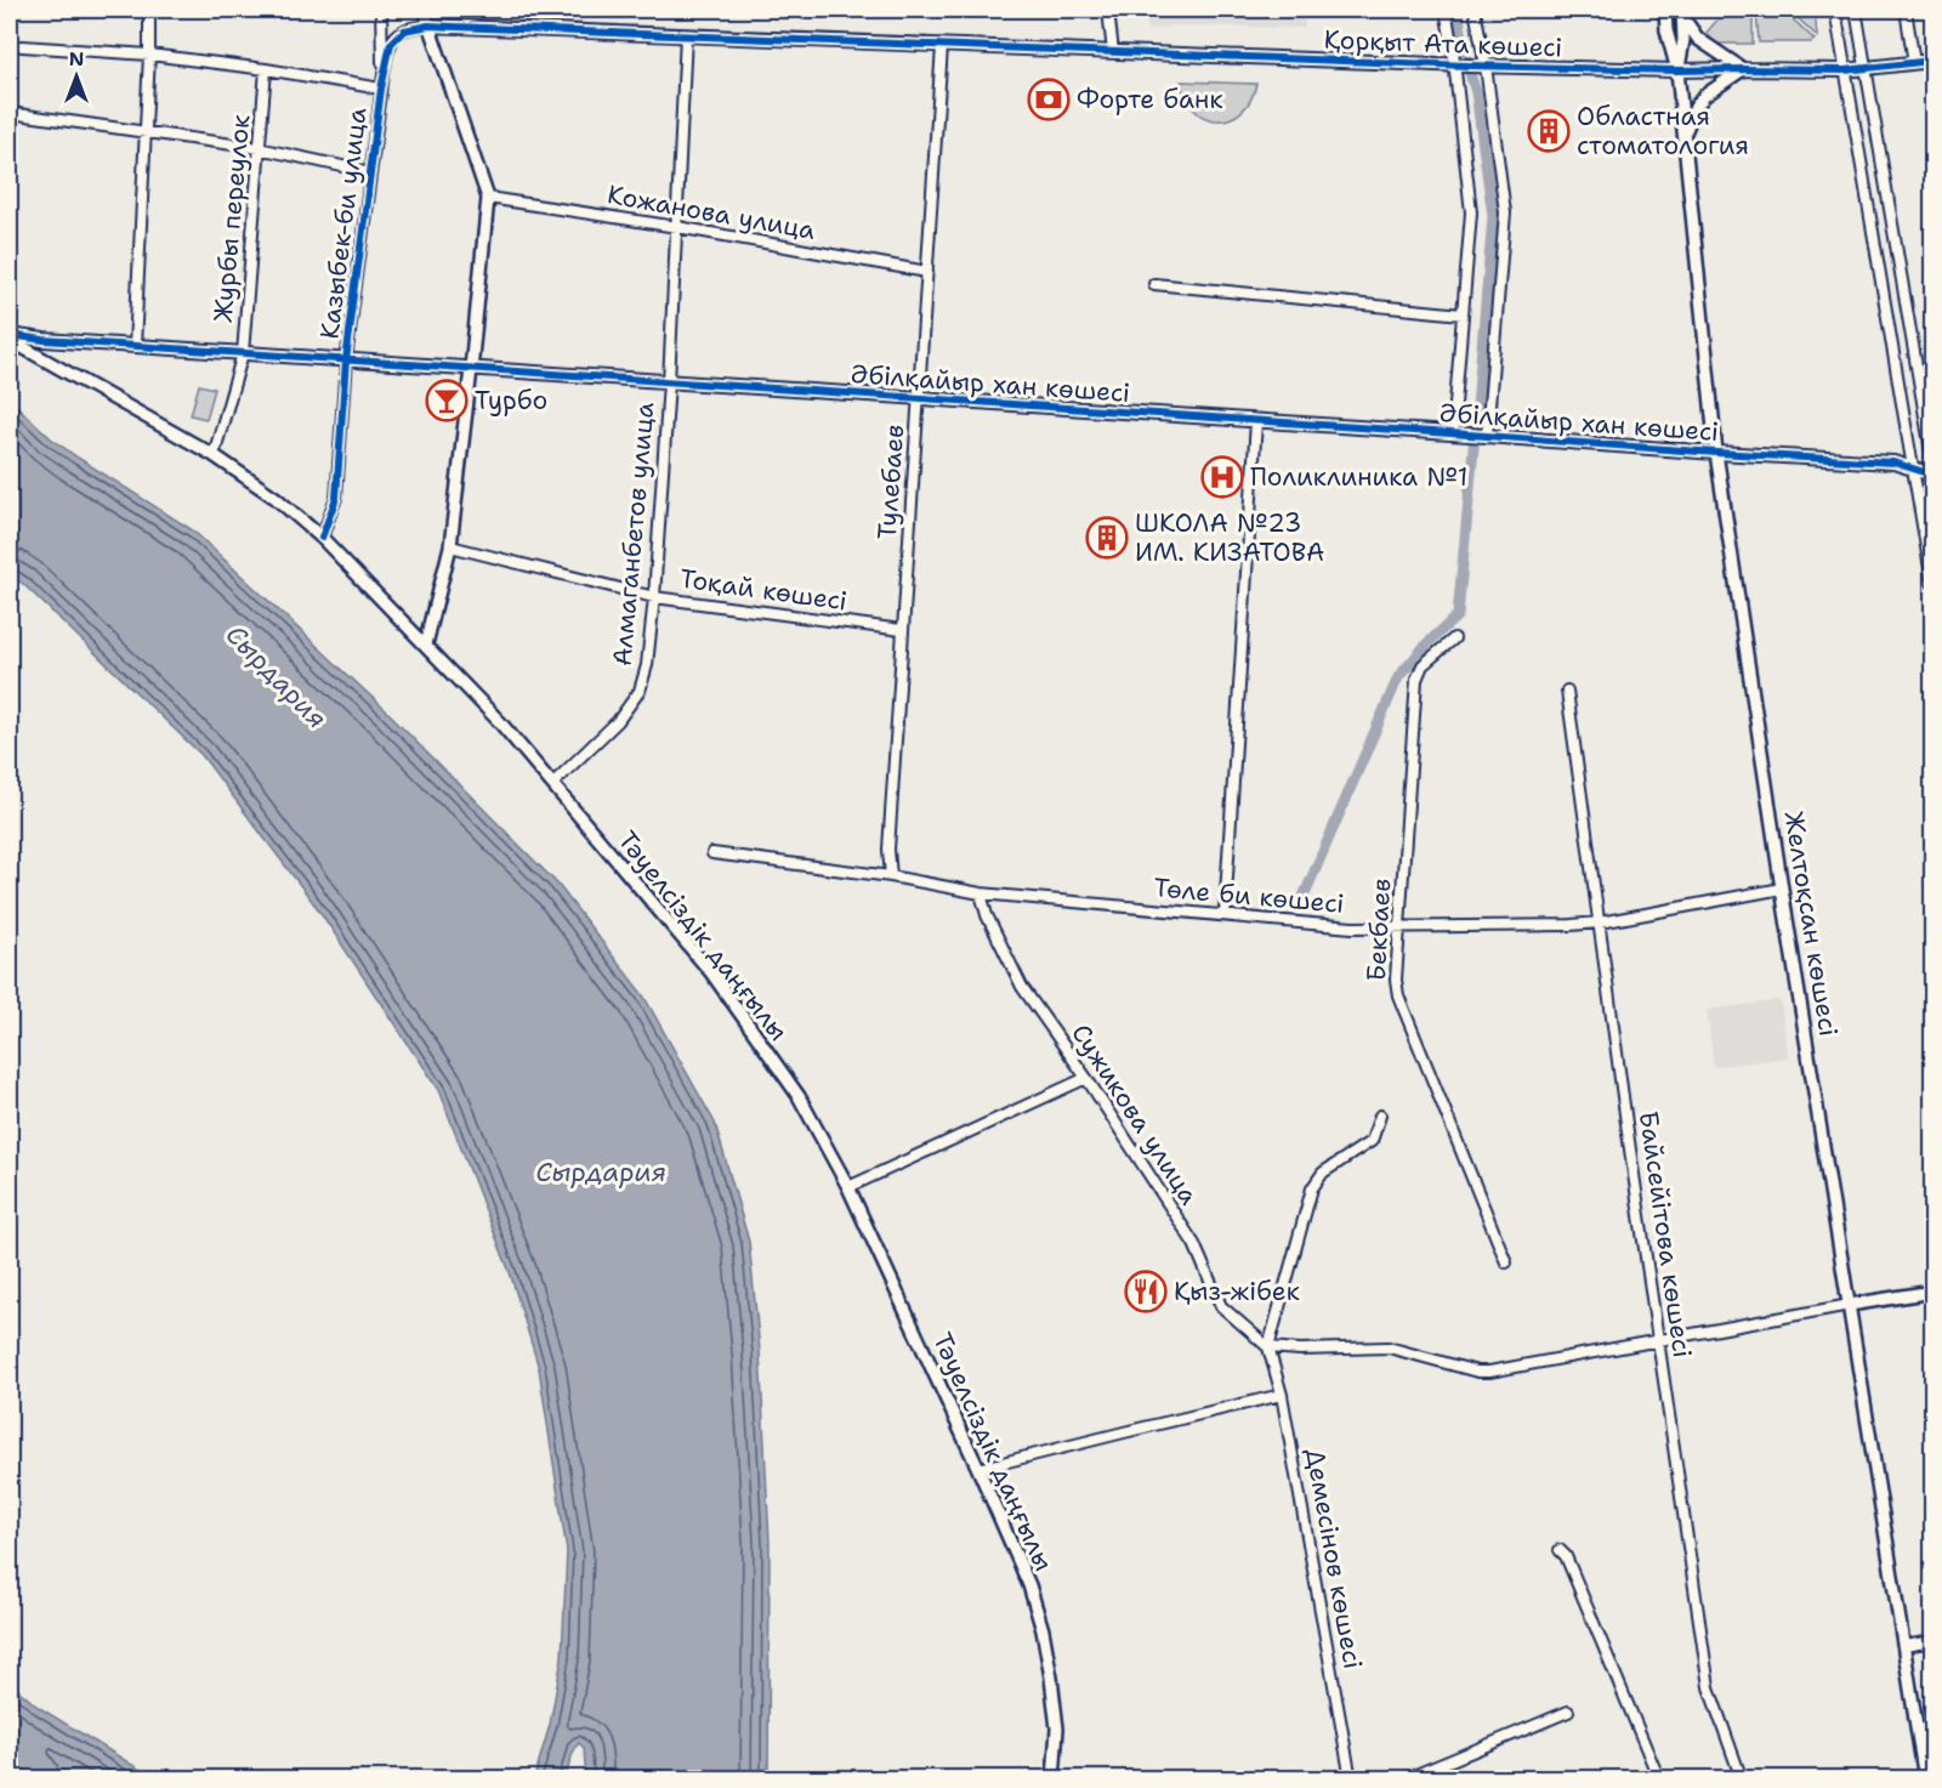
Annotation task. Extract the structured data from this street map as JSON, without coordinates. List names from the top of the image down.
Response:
{
  "streets": {
    "street": [
      "Қорқыт Ата көшесі",
      "Кожанова улица",
      "Журбы переулок",
      "Казыбек-би улица",
      "Әбілқайыр хан көшесі",
      "Тулебаев",
      "Алмаганбетов улица",
      "Тоқай көшесі",
      "Төле би көшесі",
      "Желтоқсан көшесі",
      "Бекбаев",
      "Тәуелсіздік даңғылы",
      "Сужикова улица",
      "Байсейітова көшесі",
      "Демесінов көшесі"
    ]
  },
  "crossings": [
    ["Қорқыт Ата көшесі", "Казыбек-би улица"],
    ["Қорқыт Ата көшесі", "Тулебаев"],
    ["Қорқыт Ата көшесі", "Алмаганбетов улица"],
    ["Қорқыт Ата көшесі", "Желтоқсан көшесі"],
    ["Кожанова улица", "Тулебаев"],
    ["Кожанова улица", "Алмаганбетов улица"],
    ["Журбы переулок", "Әбілқайыр хан көшесі"],
    ["Журбы переулок", "Тәуелсіздік даңғылы"],
    ["Казыбек-би улица", "Әбілқайыр хан көшесі"],
    ["Казыбек-би улица", "Тәуелсіздік даңғылы"],
    ["Әбілқайыр хан көшесі", "Тулебаев"],
    ["Әбілқайыр хан көшесі", "Алмаганбетов улица"],
    ["Әбілқайыр хан көшесі", "Желтоқсан көшесі"],
    ["Тулебаев", "Тоқай көшесі"],
    ["Тулебаев", "Төле би көшесі"],
    ["Алмаганбетов улица", "Тоқай көшесі"],
    ["Алмаганбетов улица", "Тәуелсіздік даңғылы"],
    ["Төле би көшесі", "Желтоқсан көшесі"],
    ["Төле би көшесі", "Бекбаев"],
    ["Төле би көшесі", "Сужикова улица"],
    ["Төле би көшесі", "Байсейітова көшесі"],
    ["Сужикова улица", "Демесінов көшесі"]
  ],
  "water": ["Сырдария"],
  "places": {
    "bank": ["Форте банк"],
    "building": ["Областная стоматология", "ШКОЛА №23 ИМ. КИЗАТОВА"],
    "bar": ["Турбо"],
    "hospital": ["Поликлиника №1"],
    "restaurant": ["Қыз-жібек"]
  },
  "north": "top"
}
